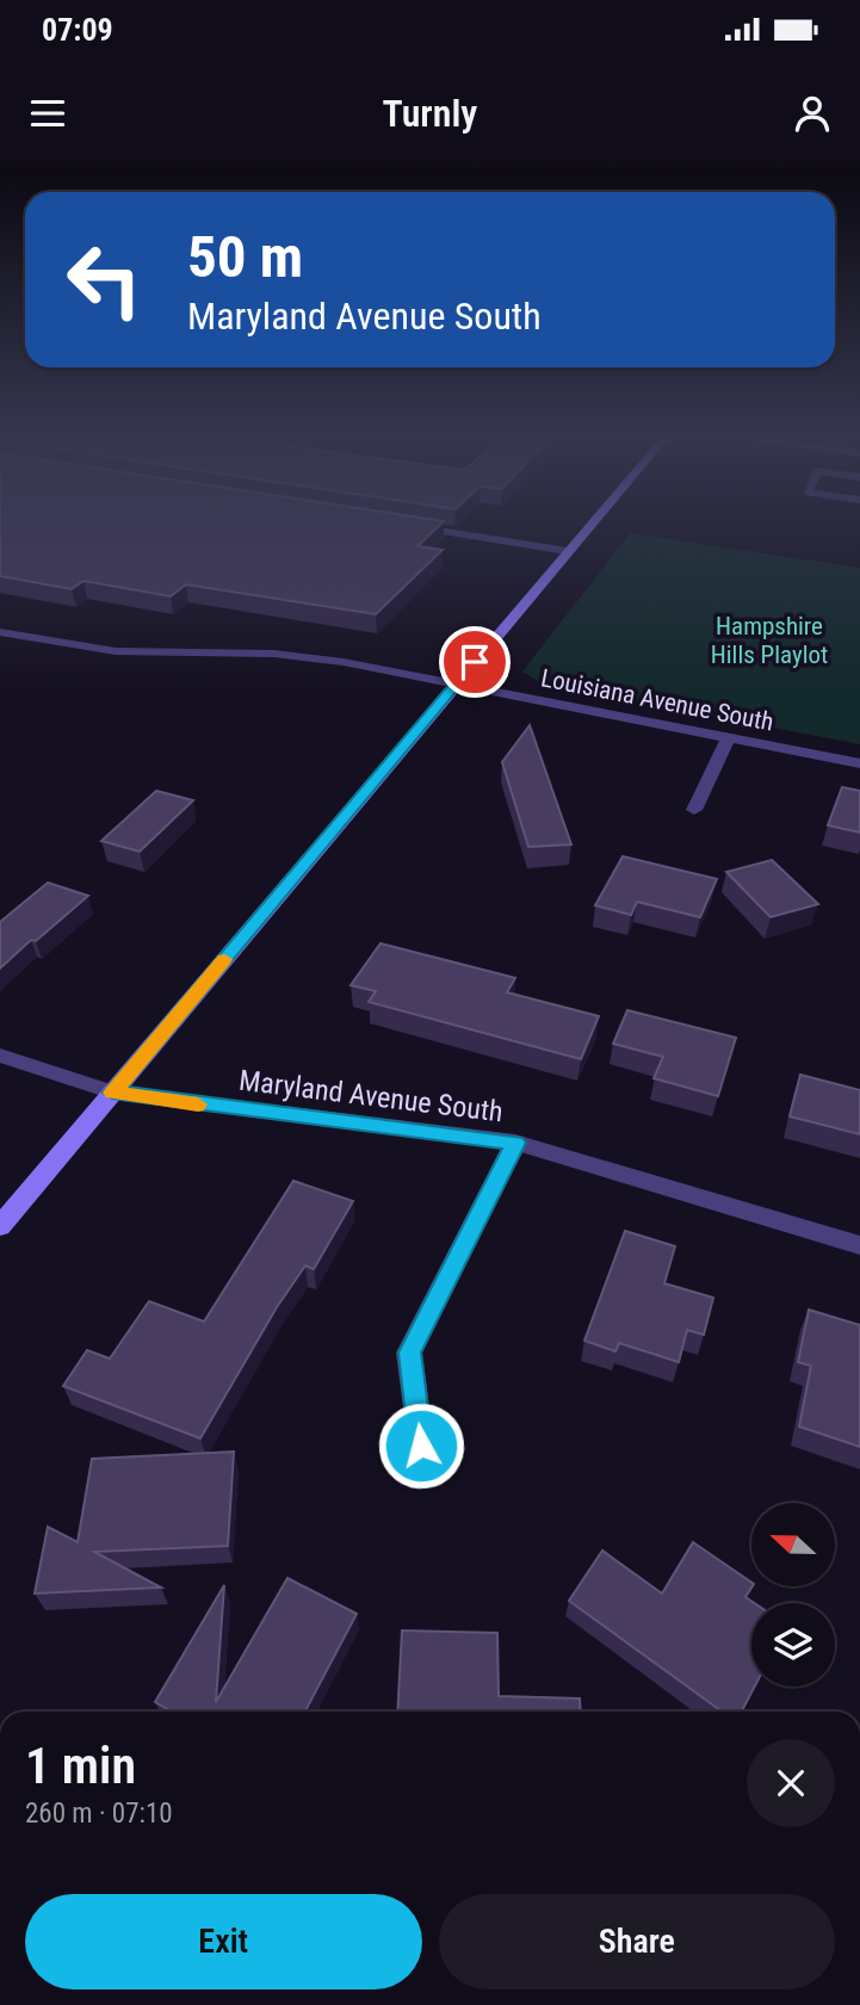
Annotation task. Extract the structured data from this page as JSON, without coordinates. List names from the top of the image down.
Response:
{
  "streets": {
    "street": ["Louisiana Avenue South", "Maryland Avenue South"]
  },
  "parks": ["Hampshire Hills Playlot"],
  "north": "left",
  "page": {
    "status": "07:09",
    "header": "Turnly",
    "turn": ["50 m", "Maryland Avenue South"],
    "heading": ["1 min", "260 m · 07:10"],
    "buttons": ["Exit", "Share"]
  }
}
